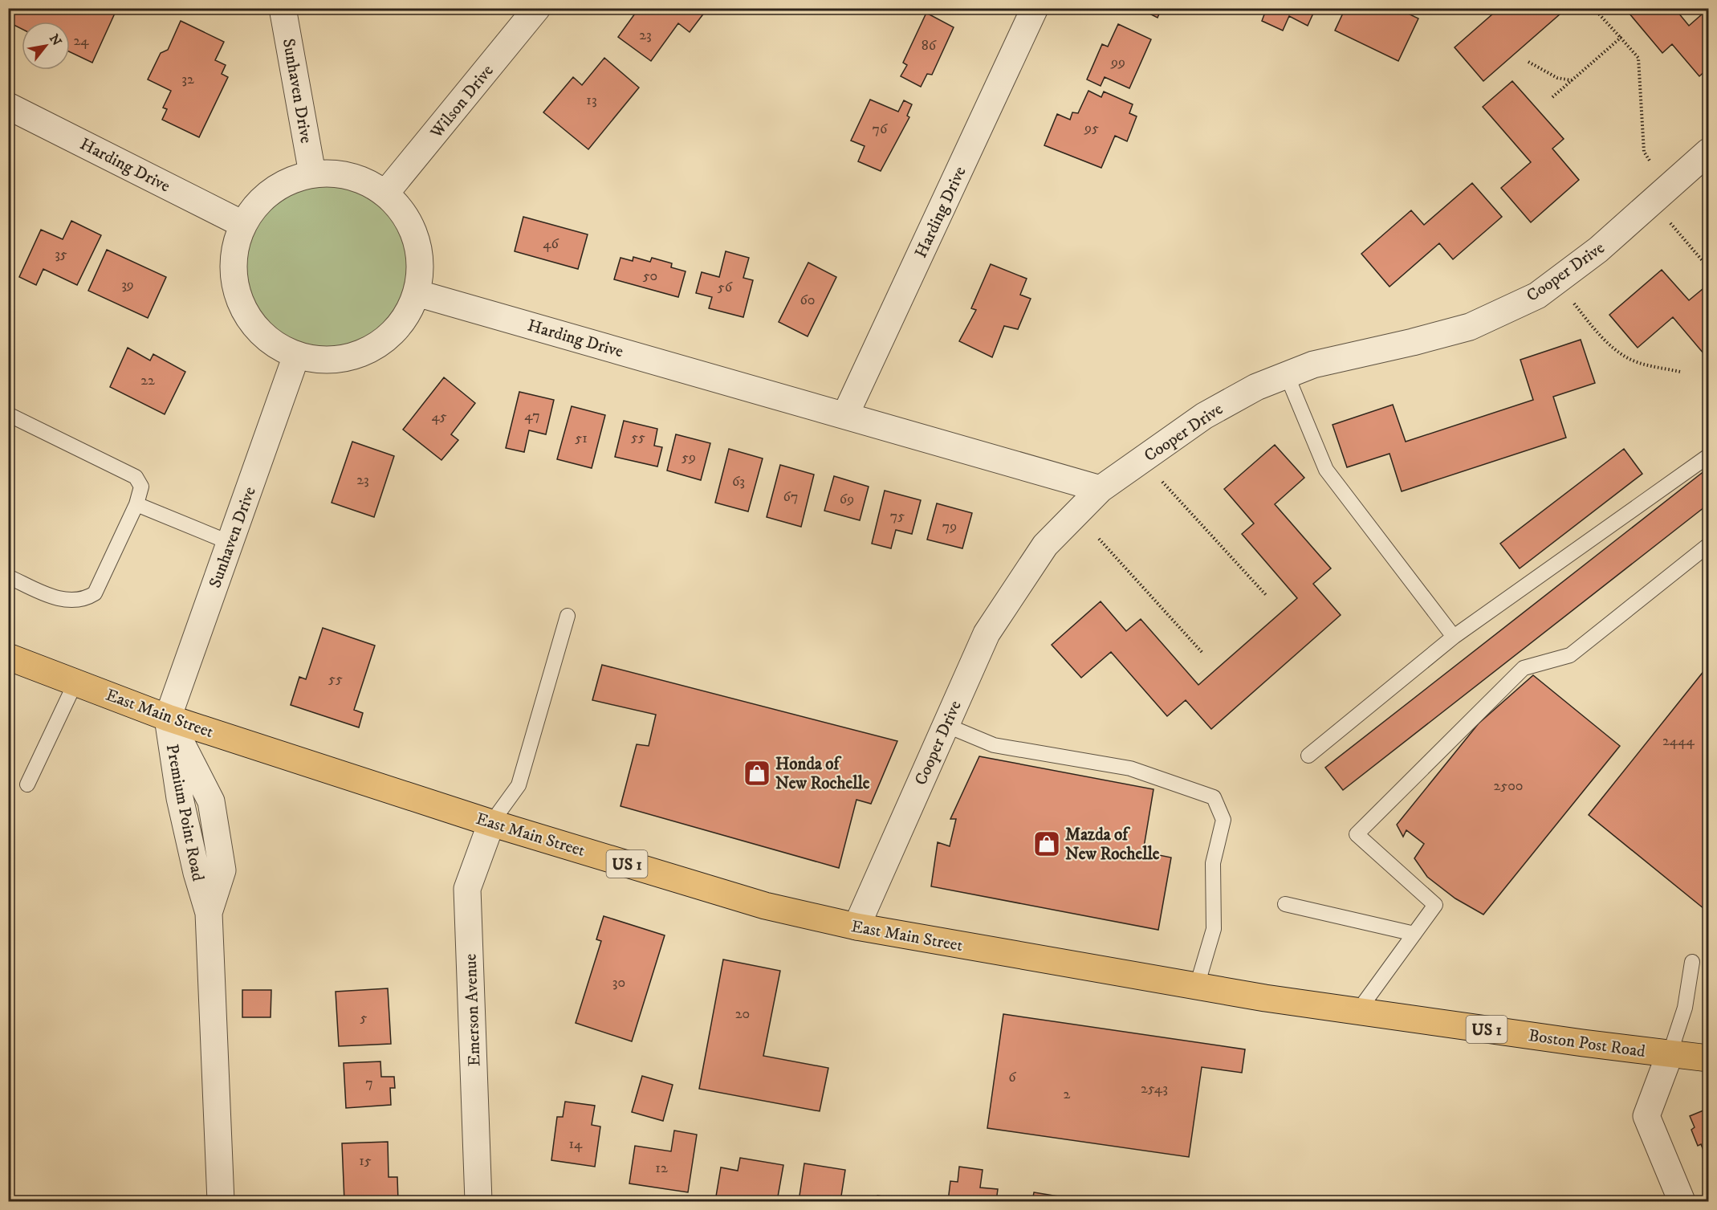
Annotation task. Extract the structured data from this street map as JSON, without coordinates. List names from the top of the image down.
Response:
{
  "streets": {
    "main road": ["East Main Street", "US 1", "Boston Post Road"],
    "street": [
      "Sunhaven Drive",
      "Wilson Drive",
      "Harding Drive",
      "Cooper Drive",
      "Premium Point Road",
      "Emerson Avenue"
    ]
  },
  "crossings": [
    ["Sunhaven Drive", "East Main Street"],
    ["Sunhaven Drive", "Premium Point Road"],
    ["Harding Drive", "Cooper Drive"],
    ["Cooper Drive", "East Main Street"],
    ["East Main Street", "Premium Point Road"],
    ["East Main Street", "Emerson Avenue"],
    ["East Main Street", "Boston Post Road"]
  ],
  "places": {
    "shop": ["Honda of New Rochelle", "Mazda of New Rochelle"]
  },
  "house_numbers": [
    "23",
    "24",
    "86",
    "99",
    "32",
    "13",
    "95",
    "76",
    "46",
    "35",
    "50",
    "39",
    "56",
    "60",
    "22",
    "47",
    "45",
    "55",
    "51",
    "59",
    "23",
    "63",
    "67",
    "69",
    "75",
    "79",
    "55",
    "2444",
    "2500",
    "30",
    "20",
    "5",
    "6",
    "7",
    "2543",
    "2",
    "14",
    "15",
    "12"
  ],
  "north": "top right"
}
